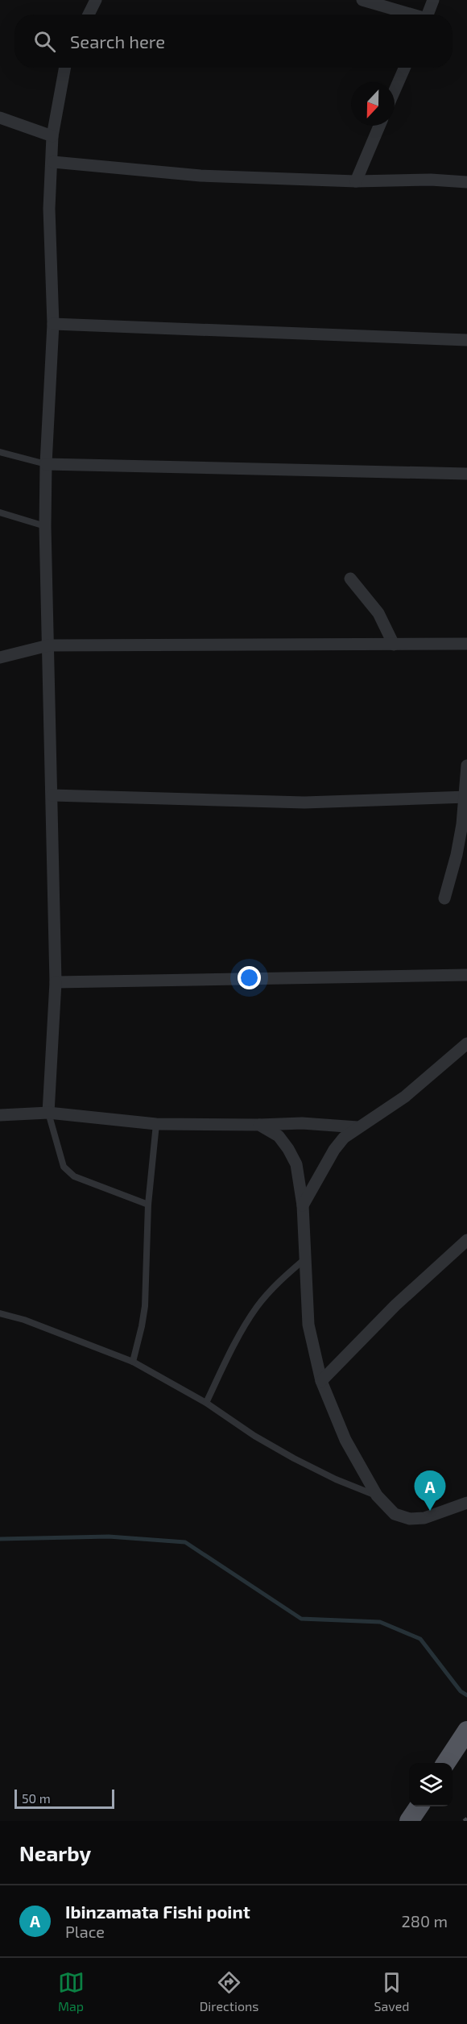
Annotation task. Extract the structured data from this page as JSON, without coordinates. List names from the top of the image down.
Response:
{
  "scale_bar": "50 m",
  "north": "bottom",
  "page": {
    "search": "Search here",
    "pins": "A",
    "scale": "50 m",
    "heading": "Nearby",
    "list": [
      {
        "mark": "A",
        "name": "Ibinzamata Fishi point",
        "note": "Place",
        "value": "280 m"
      }
    ],
    "nav": ["Map", "Directions", "Saved"]
  }
}
